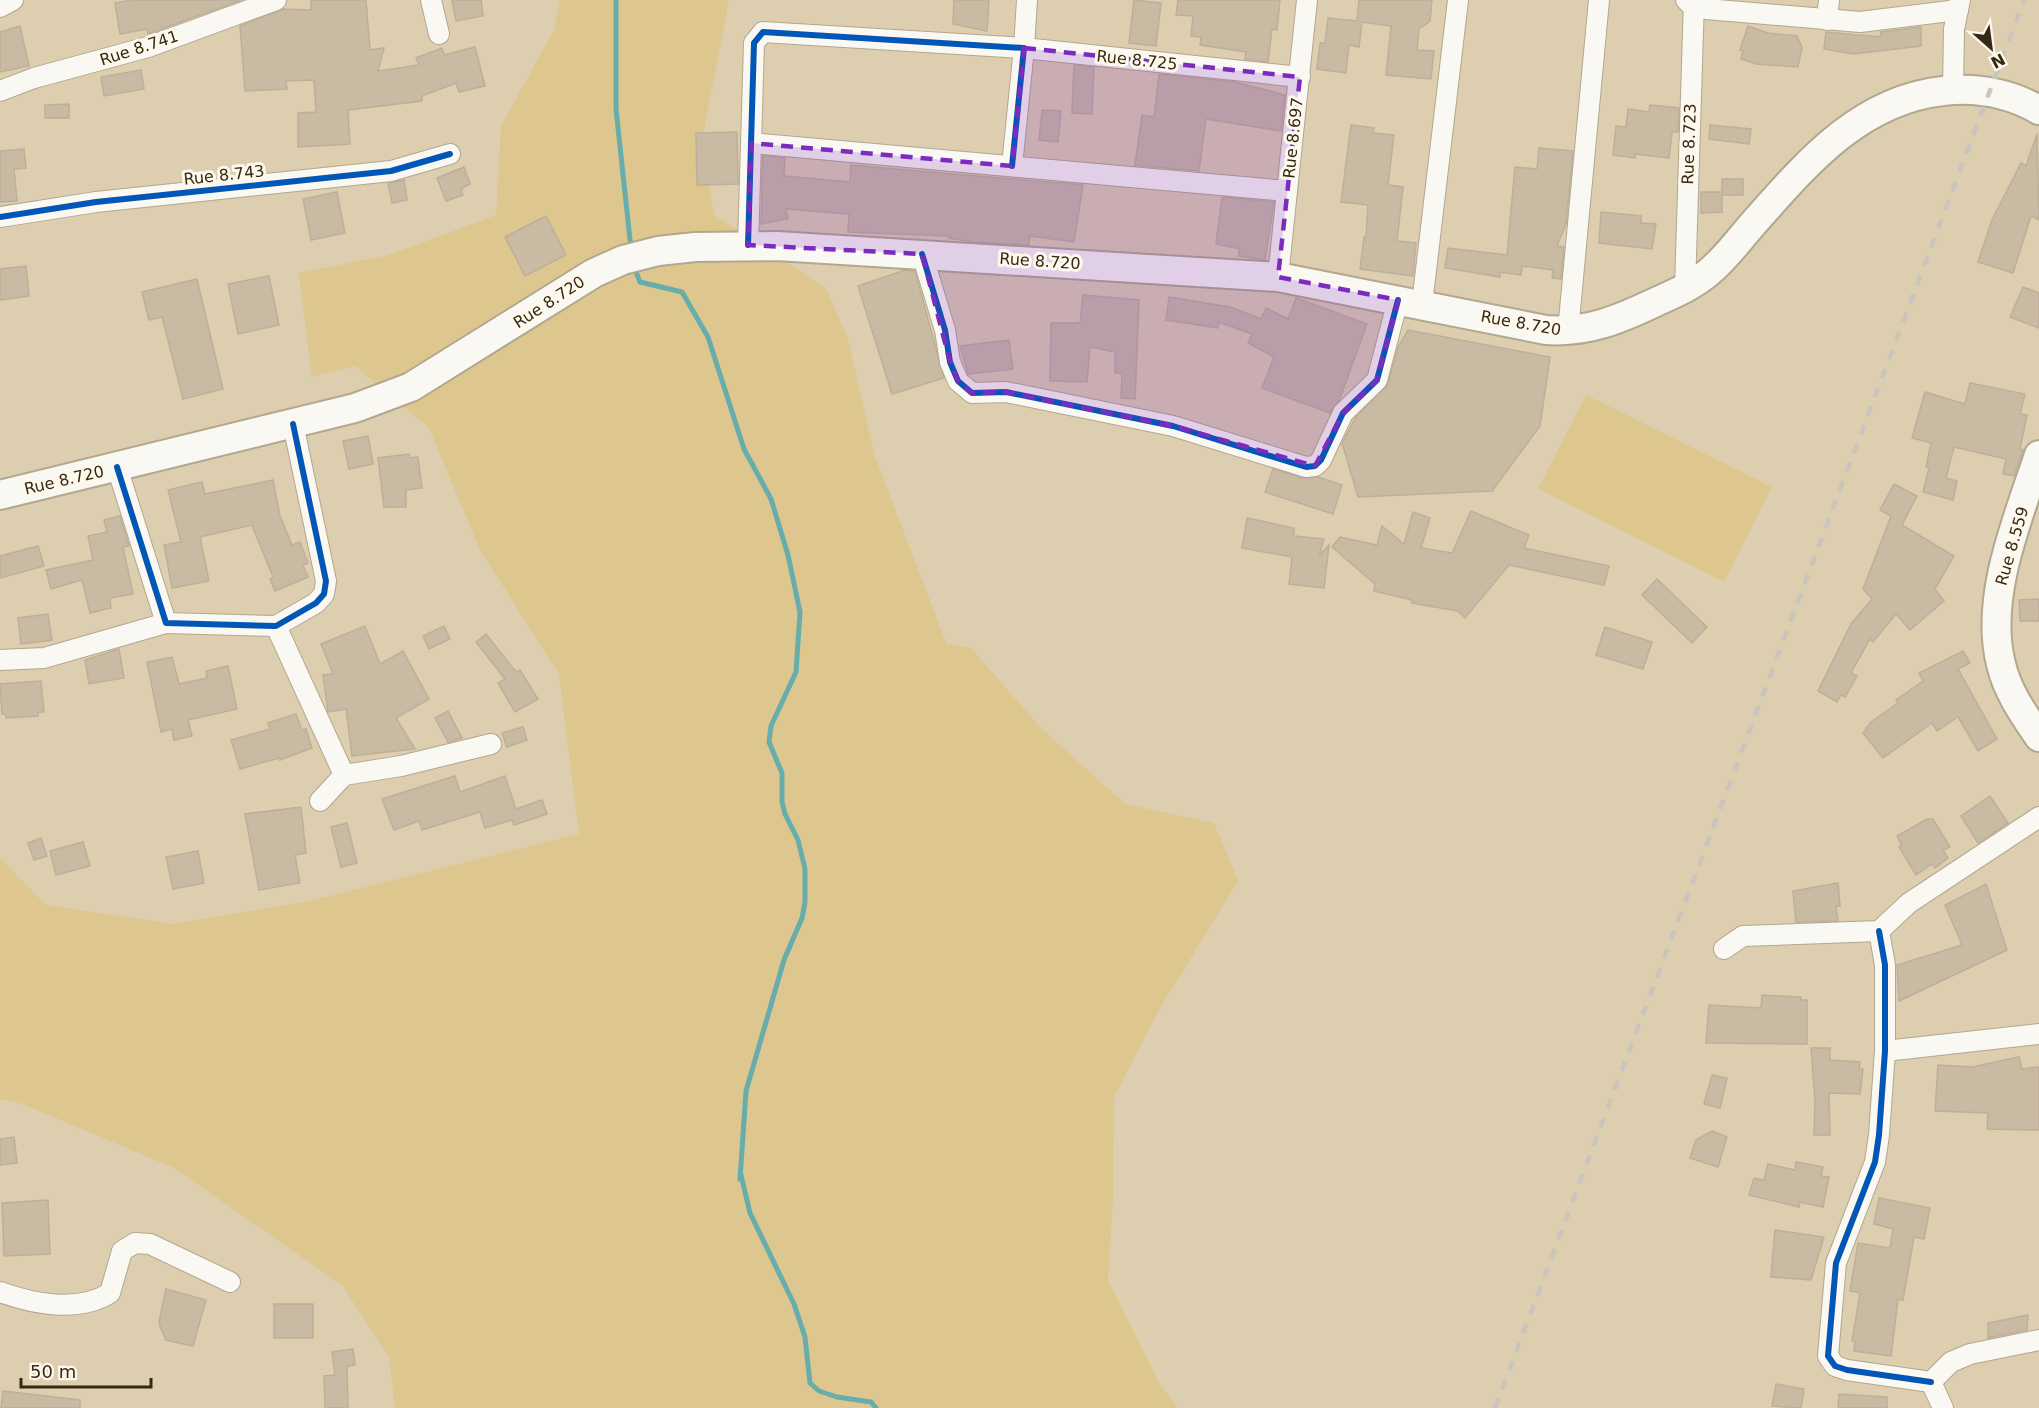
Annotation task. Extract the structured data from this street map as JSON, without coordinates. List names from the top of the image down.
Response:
{
  "streets": {
    "main road": ["Rue 8.720", "Rue 8.559"],
    "street": [
      "Rue 8.741",
      "Rue 8.725",
      "Rue 8.697",
      "Rue 8.723",
      "Rue 8.743"
    ]
  },
  "crossings": [
    ["Rue 8.725", "Rue 8.697"],
    ["Rue 8.697", "Rue 8.720"],
    ["Rue 8.723", "Rue 8.720"]
  ],
  "scale_bar": "50 m",
  "north": "bottom right"
}
